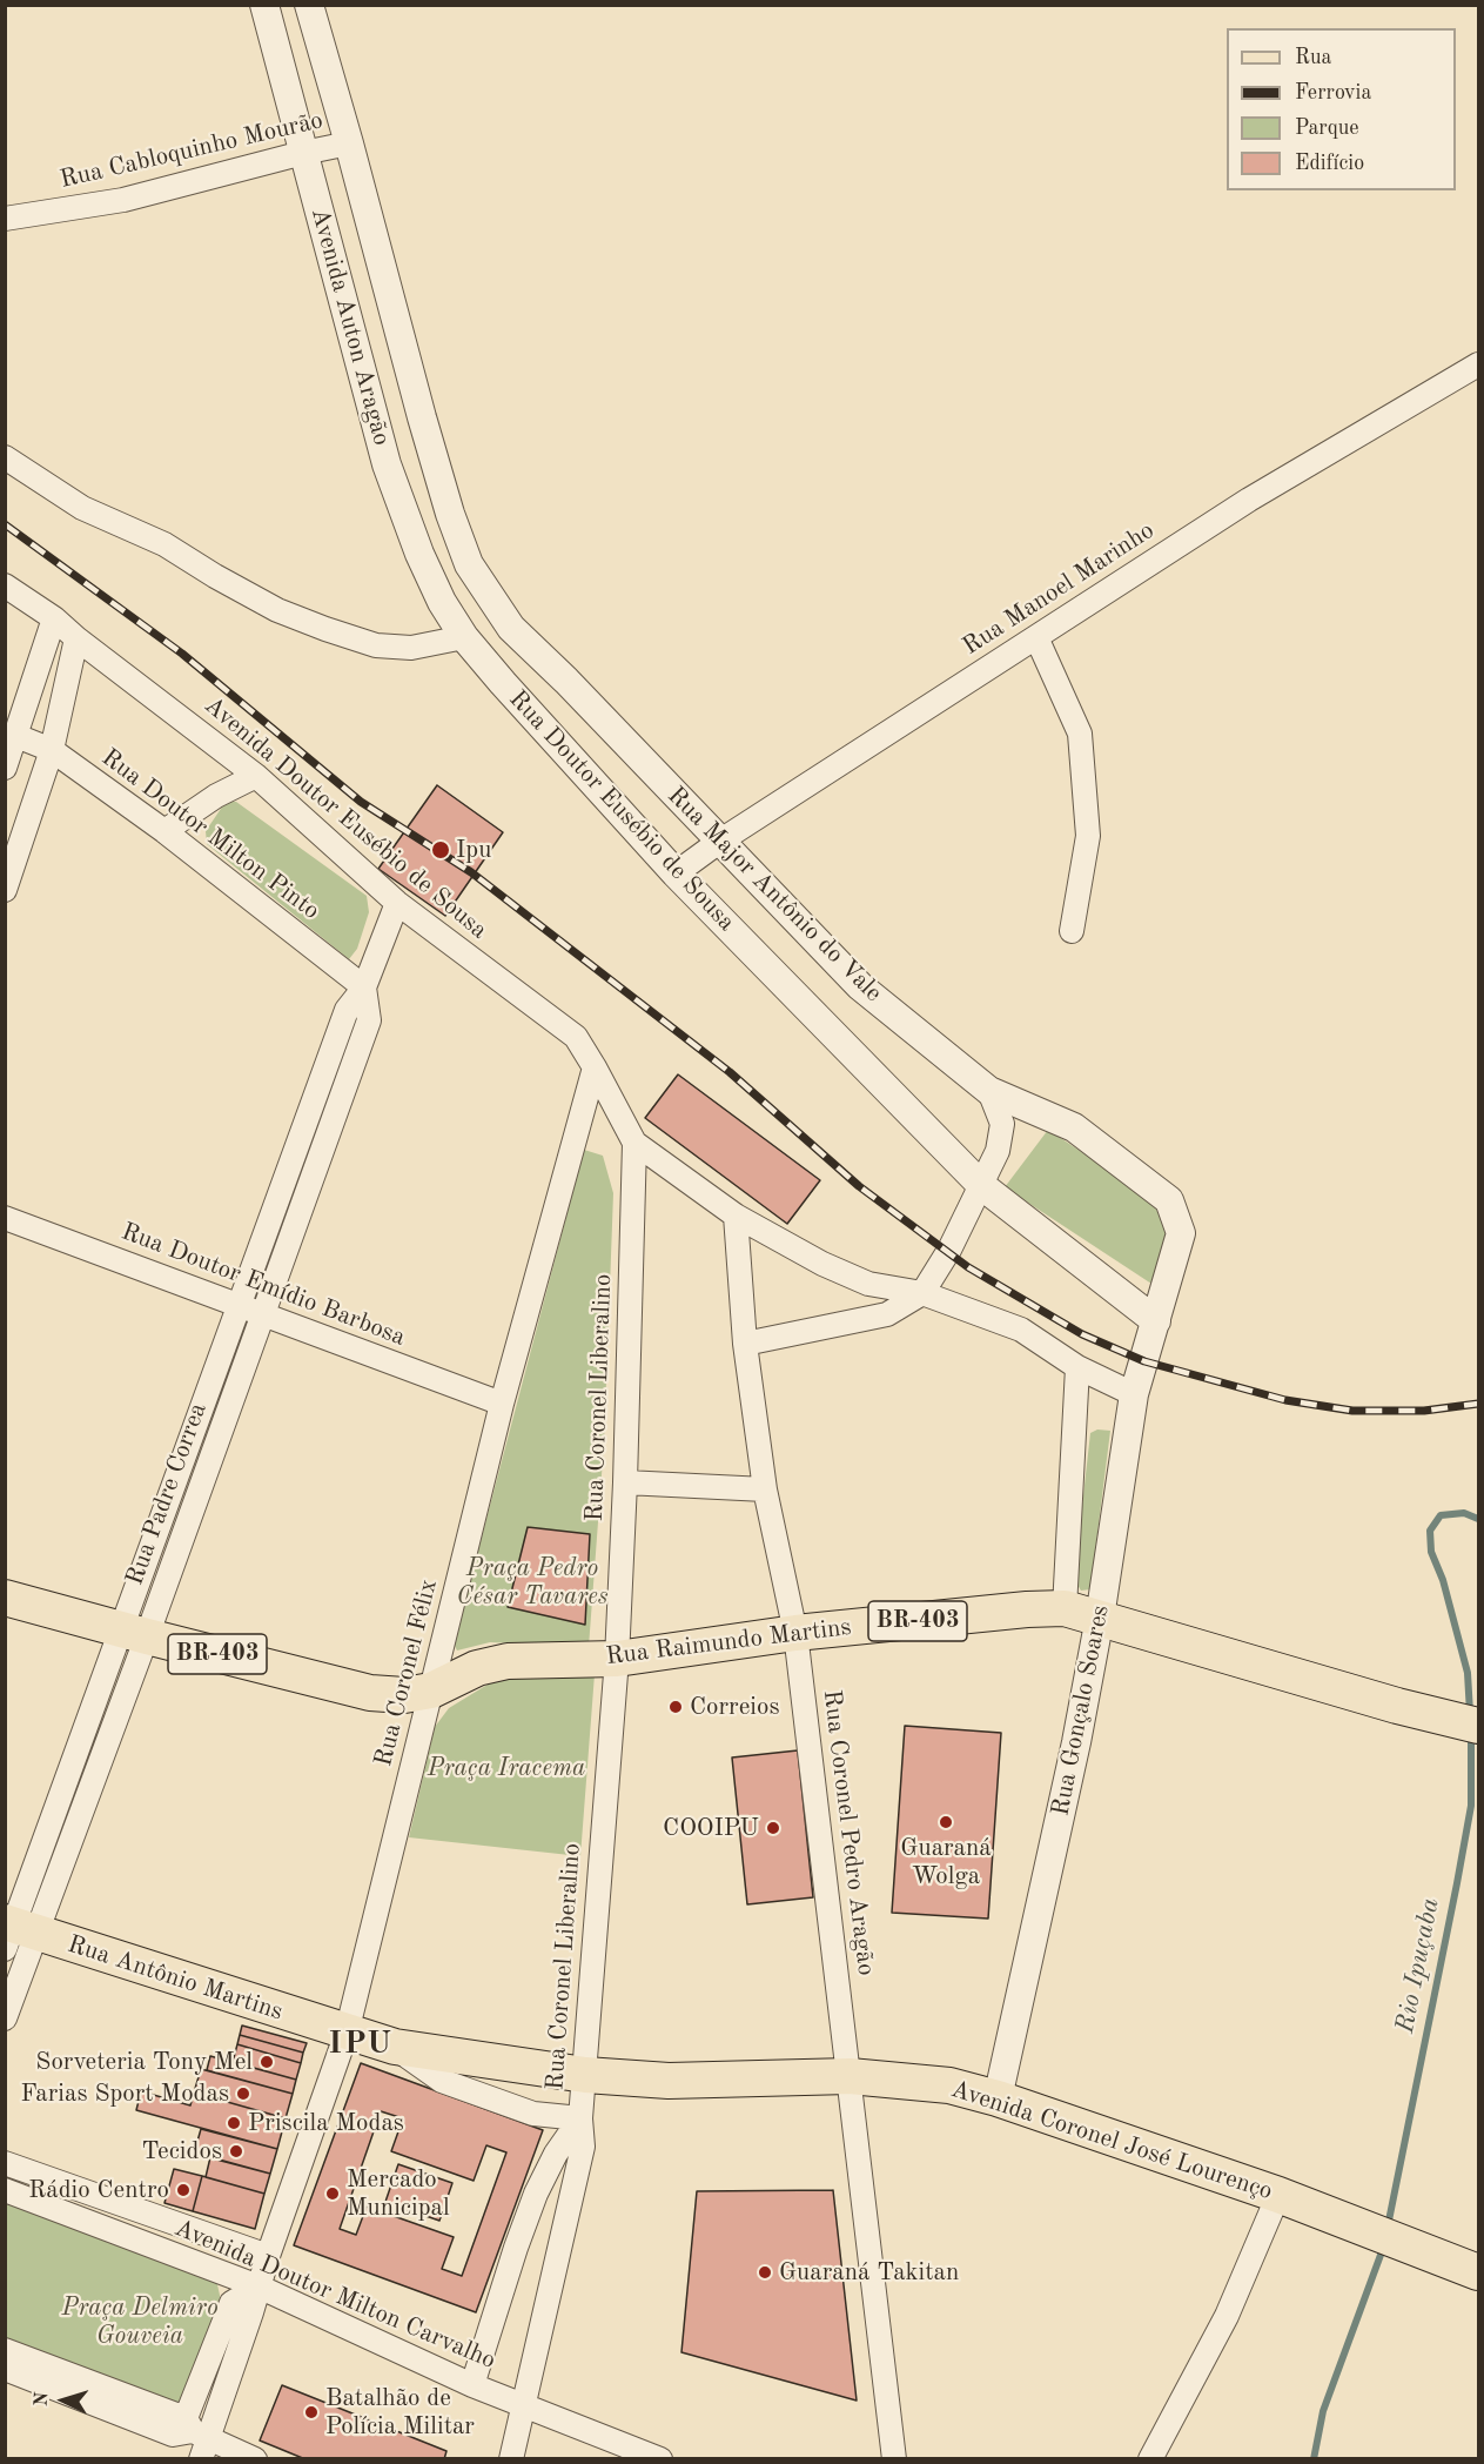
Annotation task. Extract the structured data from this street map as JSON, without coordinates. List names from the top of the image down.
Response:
{
  "streets": {
    "main road": [
      "BR-403",
      "Rua Raimundo Martins",
      "Rua Antônio Martins",
      "Avenida Coronel José Lourenço"
    ],
    "street": [
      "Rua Cabloquinho Mourão",
      "Avenida Auton Aragão",
      "Rua Manoel Marinho",
      "Rua Doutor Eusébio de Sousa",
      "Avenida Doutor Eusébio de Sousa",
      "Rua Doutor Milton Pinto",
      "Rua Major Antônio do Vale",
      "Rua Doutor Emídio Barbosa",
      "Rua Coronel Liberalino",
      "Rua Padre Correa",
      "Rua Coronel Félix",
      "Rua Gonçalo Soares",
      "Rua Coronel Pedro Aragão",
      "Avenida Doutor Milton Carvalho"
    ]
  },
  "crossings": [
    ["Rua Cabloquinho Mourão", "Avenida Auton Aragão"],
    ["Avenida Auton Aragão", "Rua Doutor Eusébio de Sousa"],
    ["Avenida Auton Aragão", "Rua Major Antônio do Vale"],
    ["Rua Manoel Marinho", "Rua Doutor Eusébio de Sousa"],
    ["Rua Manoel Marinho", "Rua Major Antônio do Vale"],
    ["Rua Doutor Eusébio de Sousa", "Rua Major Antônio do Vale"],
    ["Rua Doutor Eusébio de Sousa", "Rua Gonçalo Soares"],
    ["Avenida Doutor Eusébio de Sousa", "Rua Coronel Liberalino"],
    ["Avenida Doutor Eusébio de Sousa", "Rua Padre Correa"],
    ["Avenida Doutor Eusébio de Sousa", "Rua Coronel Félix"],
    ["Avenida Doutor Eusébio de Sousa", "Rua Gonçalo Soares"],
    ["Avenida Doutor Eusébio de Sousa", "Rua Coronel Pedro Aragão"],
    ["Rua Doutor Milton Pinto", "Rua Padre Correa"],
    ["Rua Major Antônio do Vale", "Rua Gonçalo Soares"],
    ["Rua Doutor Emídio Barbosa", "Rua Padre Correa"],
    ["Rua Doutor Emídio Barbosa", "Rua Coronel Félix"],
    ["Rua Coronel Liberalino", "Rua Raimundo Martins"],
    ["Rua Coronel Liberalino", "Avenida Coronel José Lourenço"],
    ["Rua Coronel Liberalino", "Avenida Doutor Milton Carvalho"],
    ["Rua Padre Correa", "BR-403"],
    ["Rua Padre Correa", "Rua Antônio Martins"],
    ["BR-403", "Rua Raimundo Martins"],
    ["BR-403", "Rua Coronel Félix"],
    ["Rua Raimundo Martins", "Rua Coronel Félix"],
    ["Rua Raimundo Martins", "Rua Gonçalo Soares"],
    ["Rua Raimundo Martins", "Rua Coronel Pedro Aragão"],
    ["Rua Coronel Félix", "Rua Antônio Martins"],
    ["Rua Coronel Félix", "Avenida Coronel José Lourenço"],
    ["Rua Coronel Félix", "Avenida Doutor Milton Carvalho"],
    ["Rua Gonçalo Soares", "Avenida Coronel José Lourenço"],
    ["Rua Coronel Pedro Aragão", "Avenida Coronel José Lourenço"],
    ["Rua Antônio Martins", "Avenida Coronel José Lourenço"]
  ],
  "districts": ["IPU"],
  "water": ["Rio Ipuçaba"],
  "parks": ["Praça Pedro César Tavares", "Praça Iracema", "Praça Delmiro Gouveia"],
  "places": [
    "Ipu",
    "Correios",
    "Guaraná Wolga",
    "COOIPU",
    "Sorveteria Tony Mel",
    "Farias Sport Modas",
    "Priscila Modas",
    "Tecidos",
    "Rádio Centro",
    "Mercado Municipal",
    "Guaraná Takitan",
    "Batalhão de Polícia Militar"
  ],
  "legend": [
    "Rua",
    "Ferrovia",
    "Parque",
    "Edifício"
  ],
  "north": "left"
}
